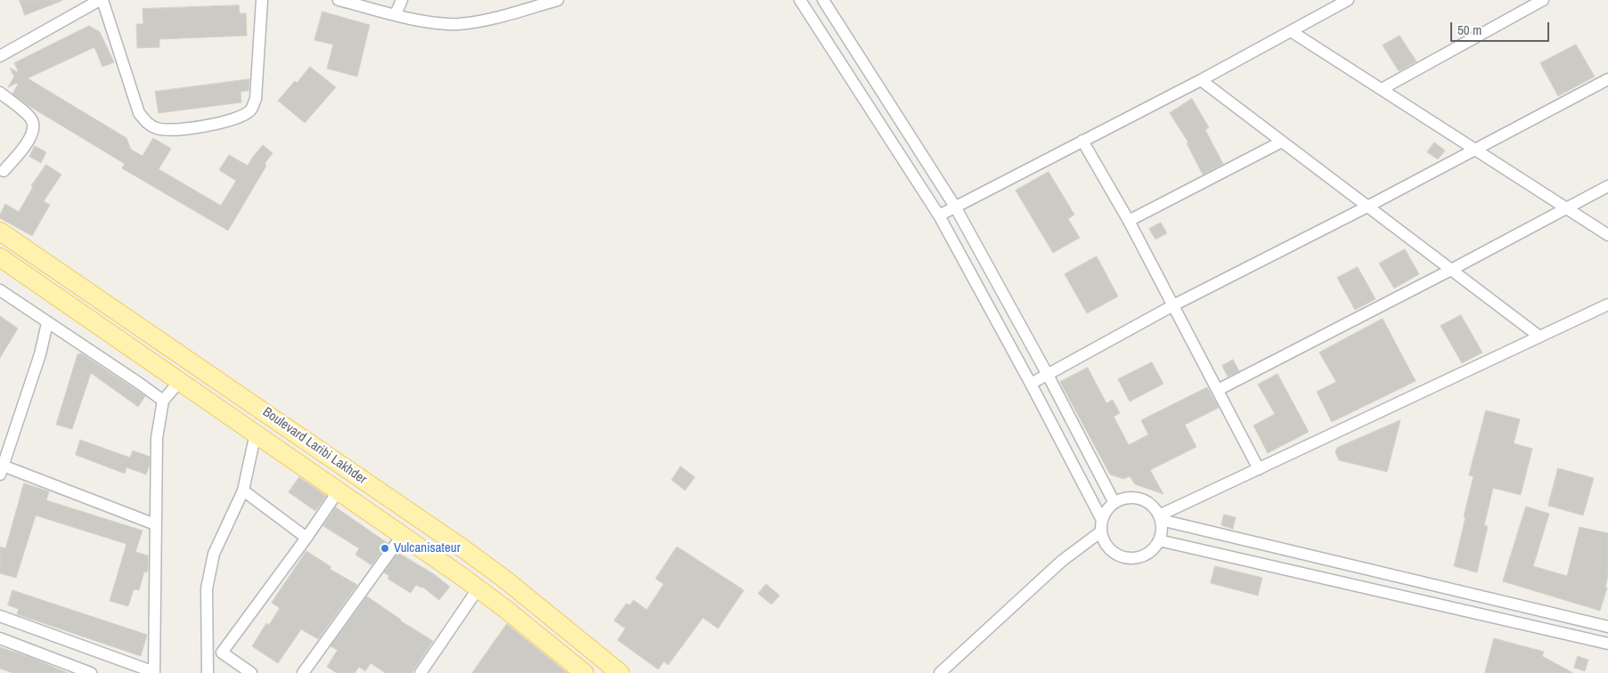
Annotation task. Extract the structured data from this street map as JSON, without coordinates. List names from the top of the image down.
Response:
{
  "streets": {
    "main road": ["Boulevard Laribi Lakhder"]
  },
  "places": ["Vulcanisateur"],
  "scale_bar": "50 m"
}
